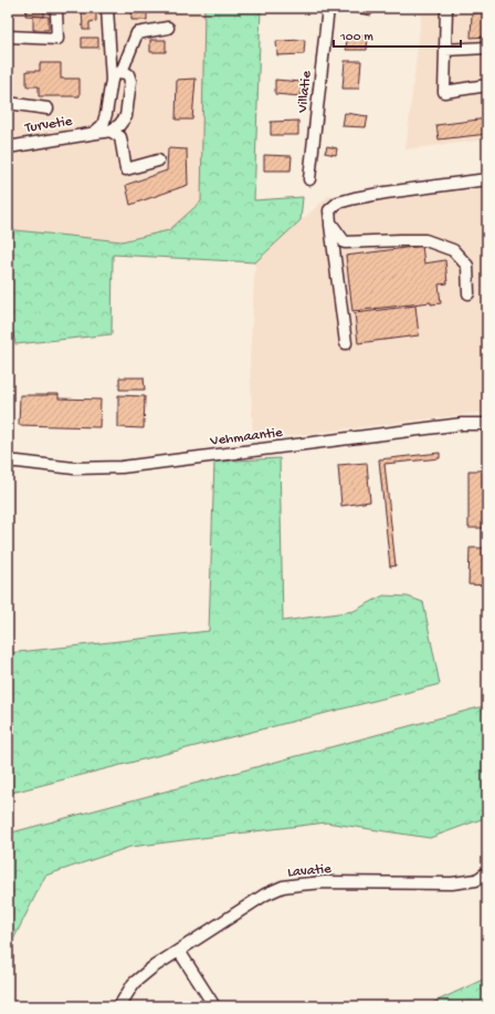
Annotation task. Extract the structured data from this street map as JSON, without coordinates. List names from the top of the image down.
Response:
{
  "streets": {
    "street": [
      "Villatie",
      "Turvetie",
      "Vehmaantie",
      "Lavatie"
    ]
  },
  "scale_bar": "100 m"
}
